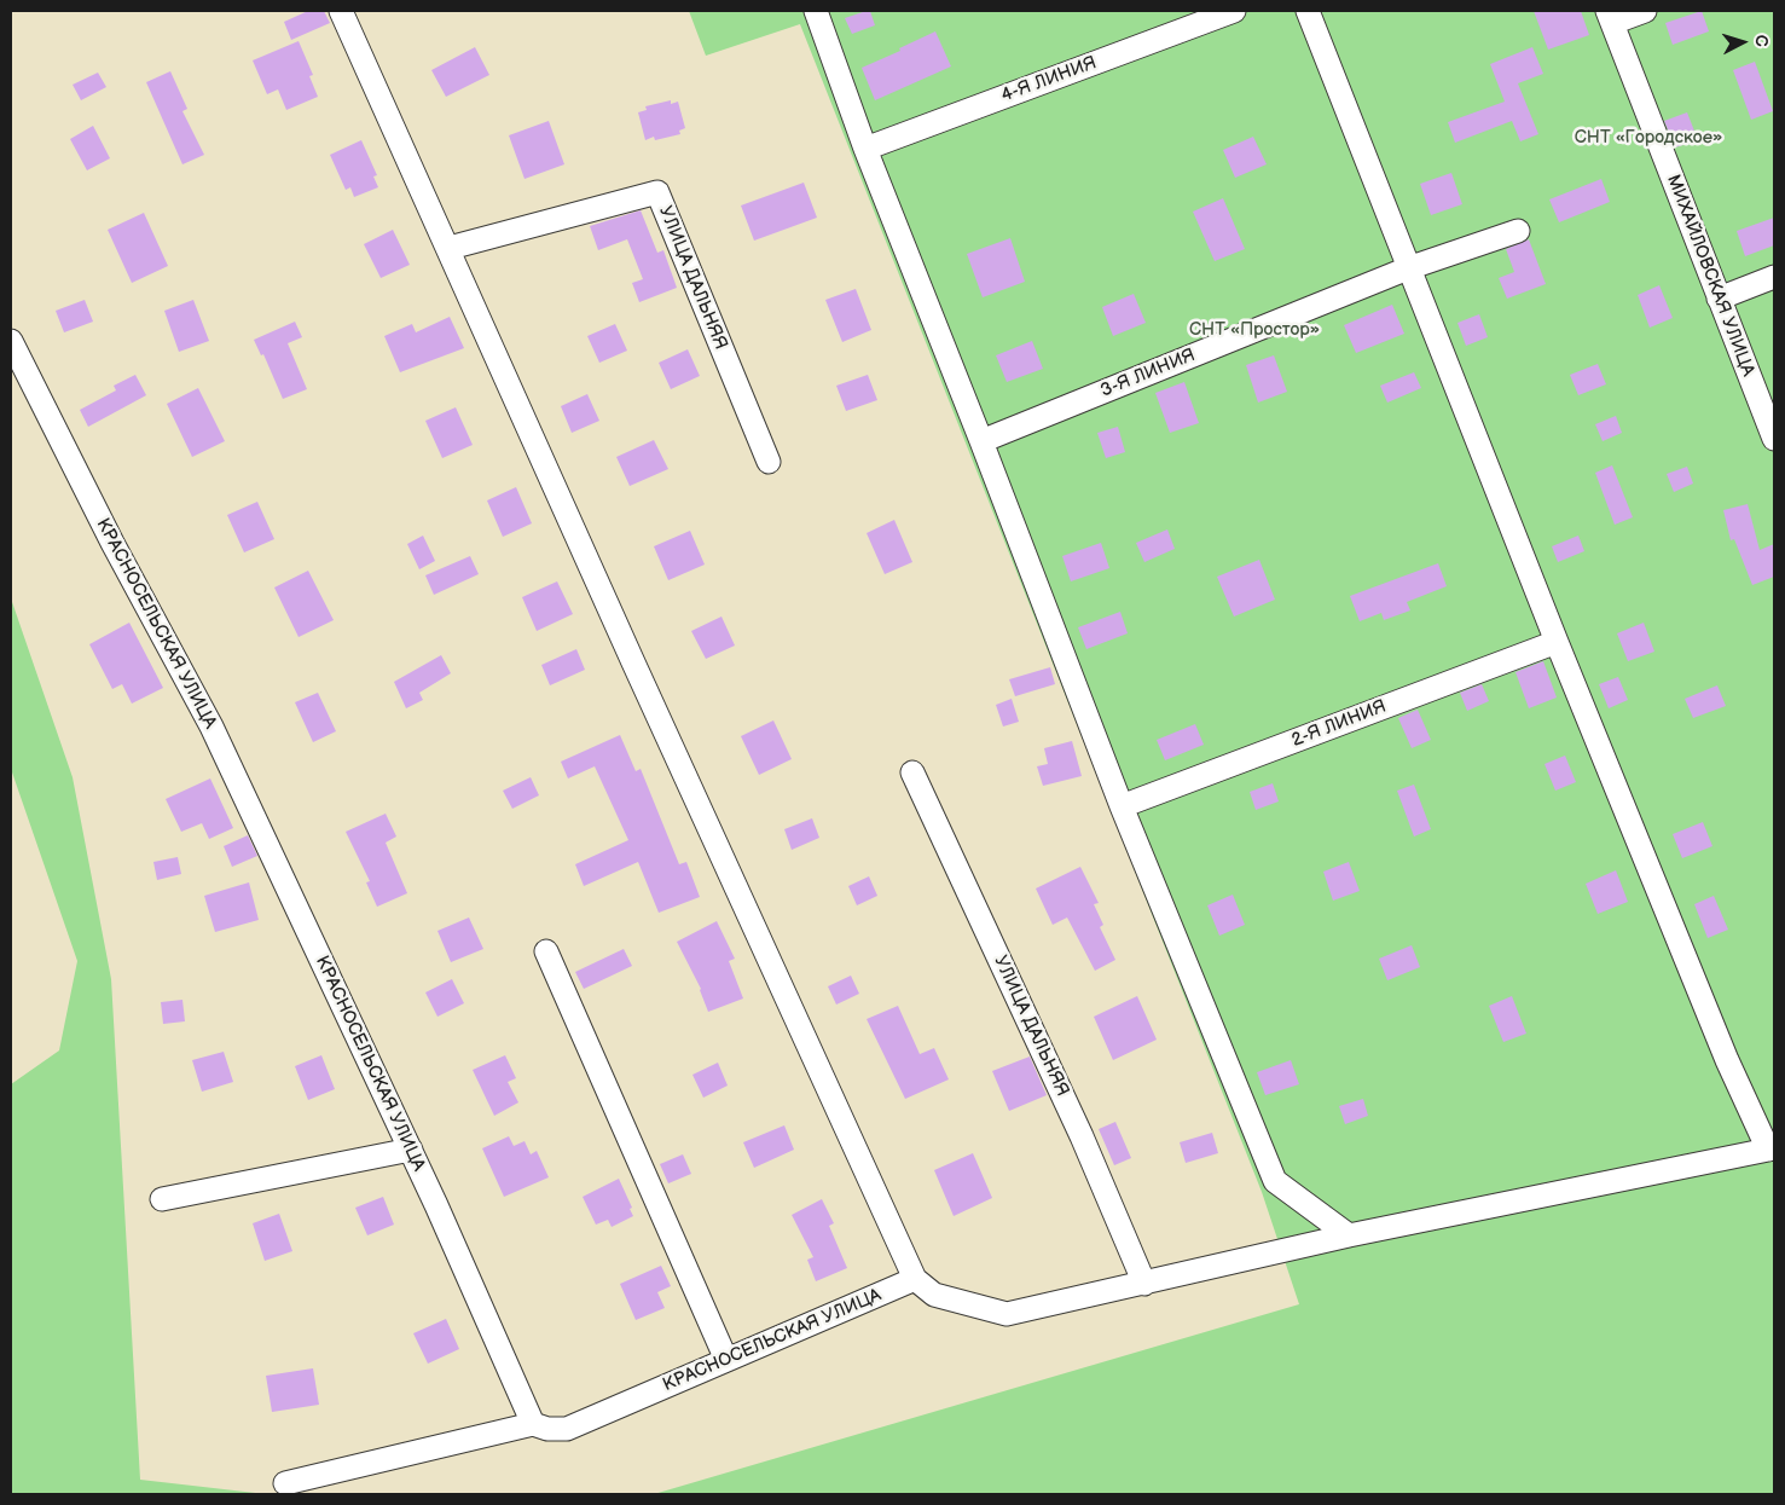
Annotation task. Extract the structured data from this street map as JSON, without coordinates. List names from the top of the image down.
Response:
{
  "streets": {
    "street": [
      "4-Я ЛИНИЯ",
      "МИХАЙЛОВСКАЯ УЛИЦА",
      "УЛИЦА ДАЛЬНЯЯ",
      "3-Я ЛИНИЯ",
      "КРАСНОСЕЛЬСКАЯ УЛИЦА",
      "2-Я ЛИНИЯ"
    ]
  },
  "parks": ["СНТ «Городское»", "СНТ «Простор»"],
  "north": "right"
}
